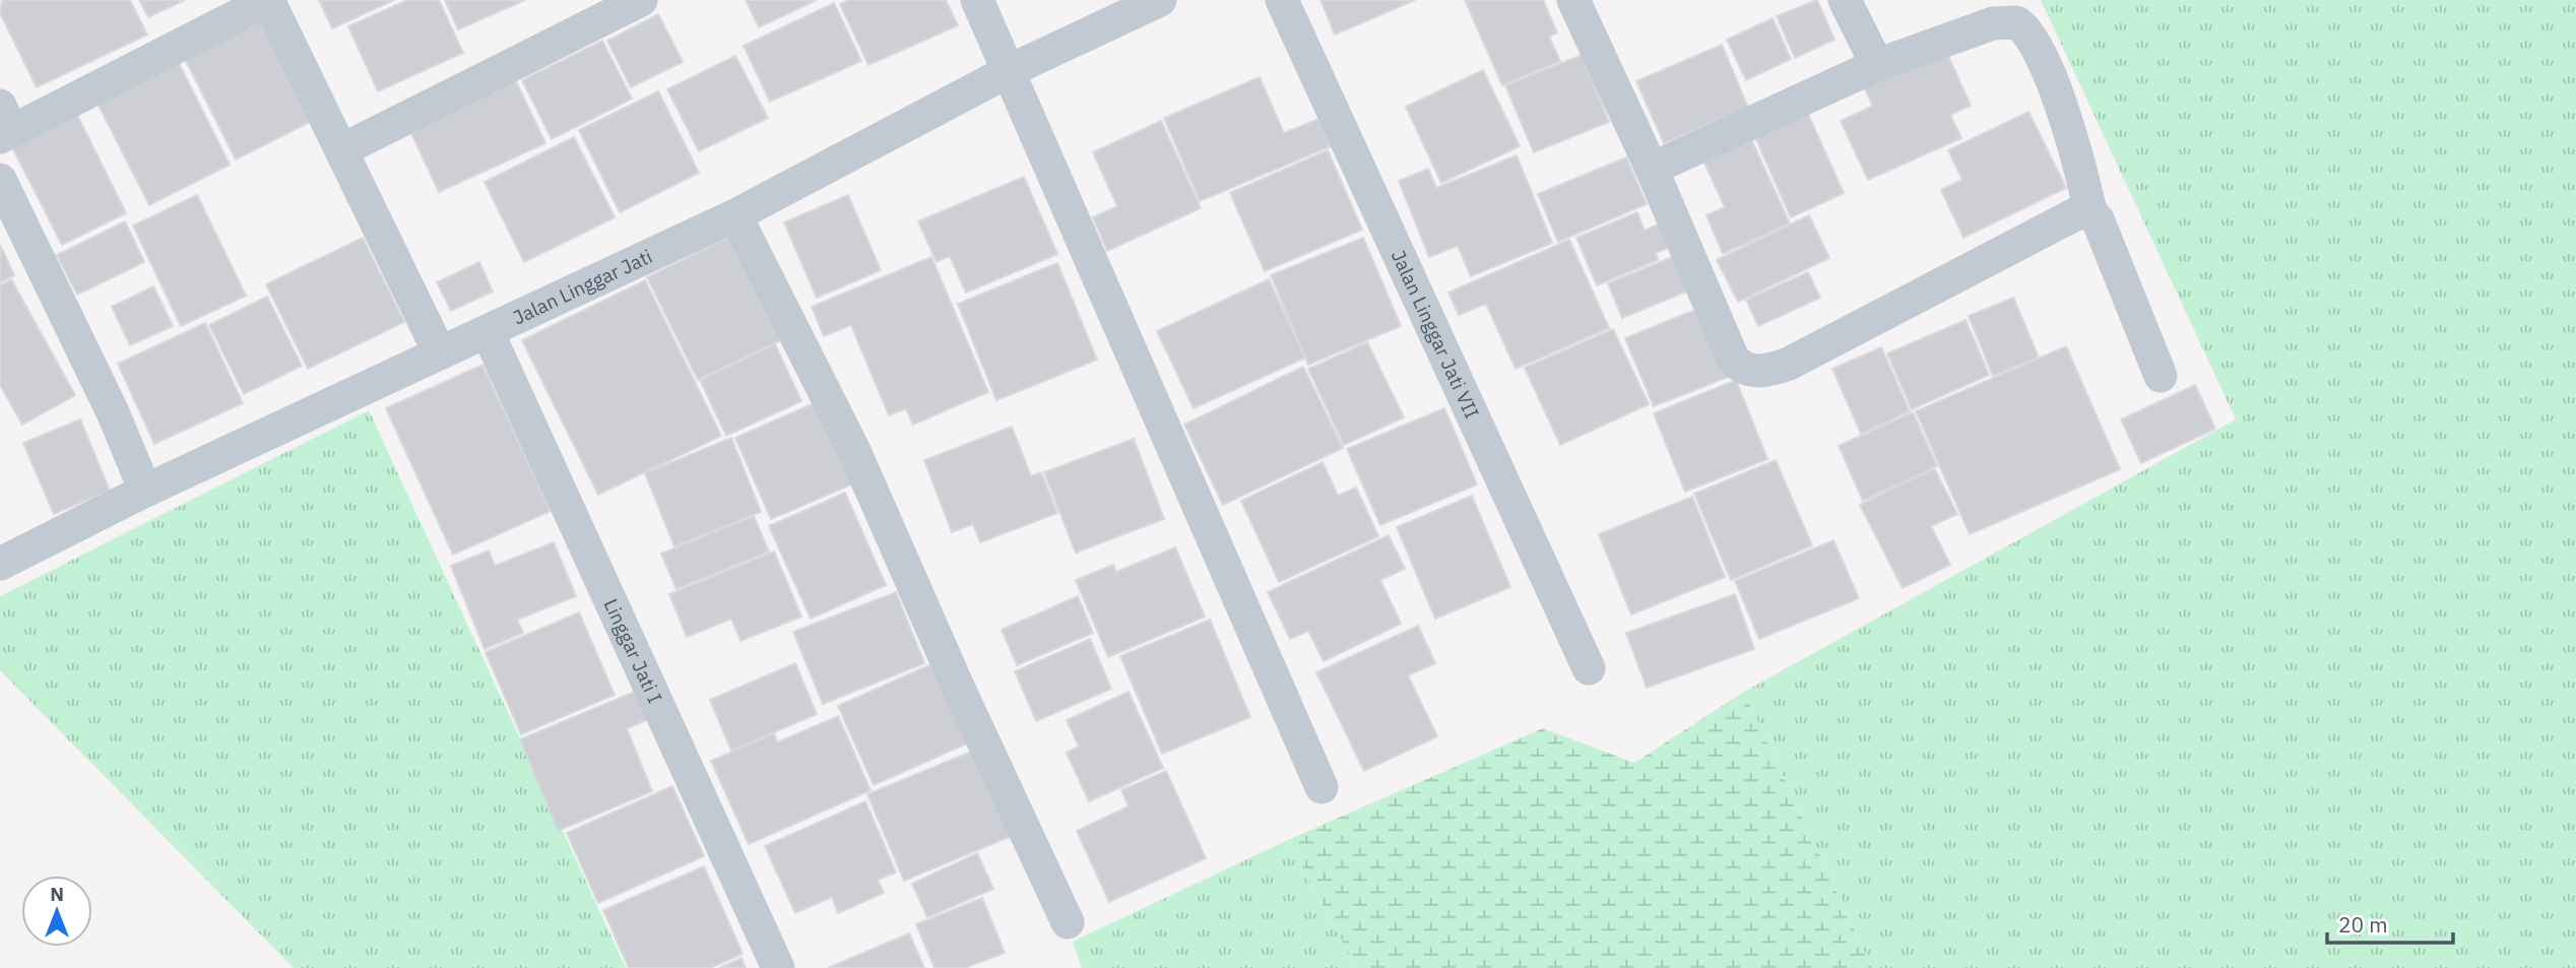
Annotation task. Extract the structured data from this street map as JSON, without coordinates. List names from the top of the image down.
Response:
{
  "streets": {
    "street": ["Jalan Linggar Jati", "Jalan Linggar Jati VII", "Linggar Jati I"]
  },
  "crossings": [
    ["Jalan Linggar Jati", "Linggar Jati I"]
  ],
  "scale_bar": "20 m",
  "north": "top"
}
